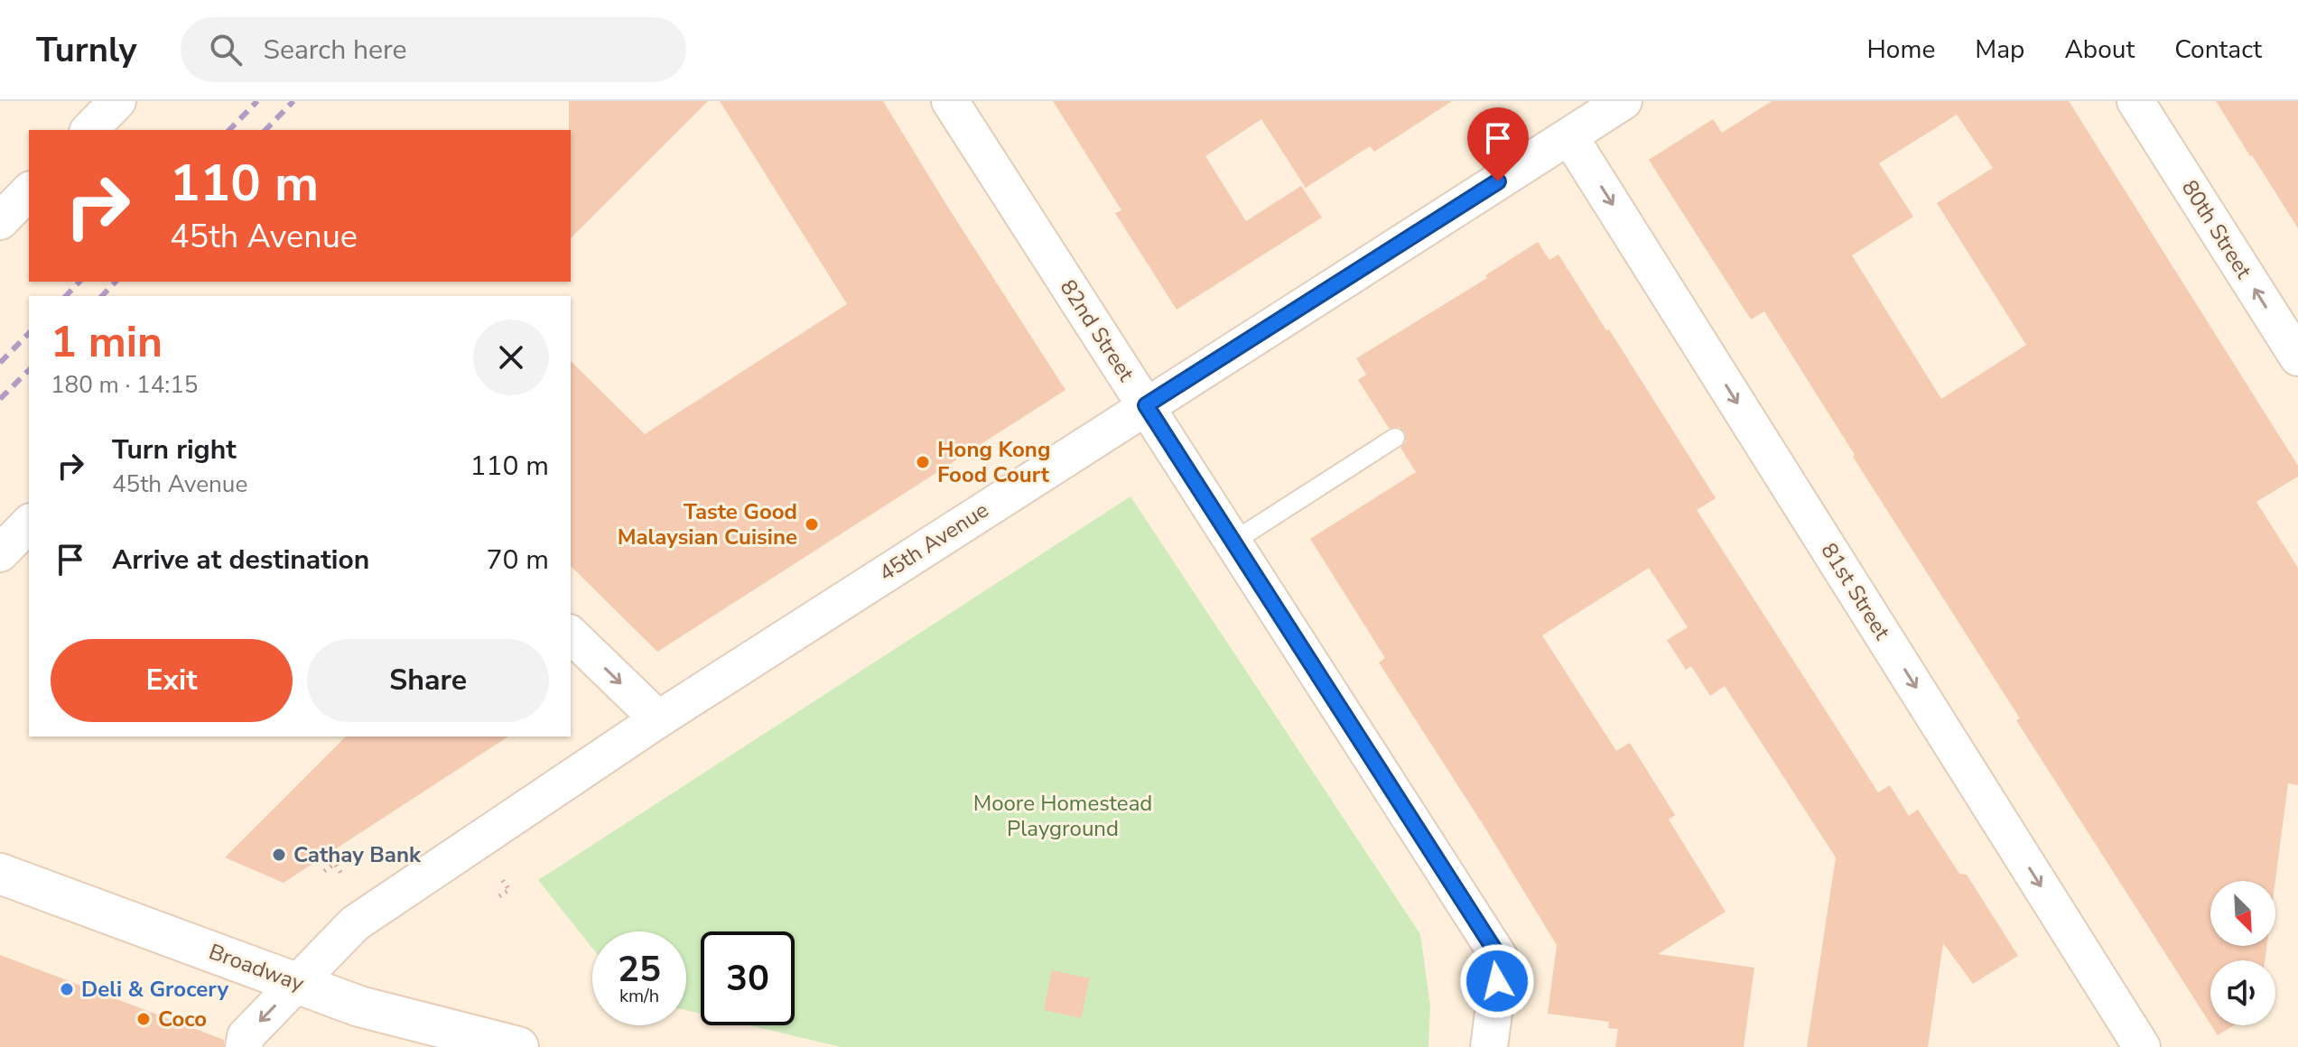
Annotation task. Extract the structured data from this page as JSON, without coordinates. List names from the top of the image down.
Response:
{
  "streets": {
    "main road": ["Broadway"],
    "street": [
      "80th Street",
      "82nd Street",
      "45th Avenue",
      "81st Street"
    ]
  },
  "crossings": [
    ["82nd Street", "45th Avenue"],
    ["45th Avenue", "81st Street"],
    ["45th Avenue", "Broadway"]
  ],
  "one_way": ["80th Street", "81st Street"],
  "parks": ["Moore Homestead Playground"],
  "places": [
    "Hong Kong Food Court",
    "Taste Good Malaysian Cuisine",
    "Cathay Bank",
    "Deli & Grocery",
    "Coco"
  ],
  "north": "bottom right",
  "page": {
    "header": "Turnly",
    "search": "Search here",
    "nav": [
      "Home",
      "Map",
      "About",
      "Contact"
    ],
    "turn": ["110 m", "45th Avenue"],
    "heading": ["1 min", "180 m · 14:15"],
    "list": [
      {
        "name": "Turn right",
        "note": "45th Avenue",
        "value": "110 m"
      },
      {
        "name": "Arrive at destination",
        "value": "70 m"
      }
    ],
    "buttons": ["Exit", "Share"],
    "speed": "25 km/h",
    "limit": "30"
  }
}
